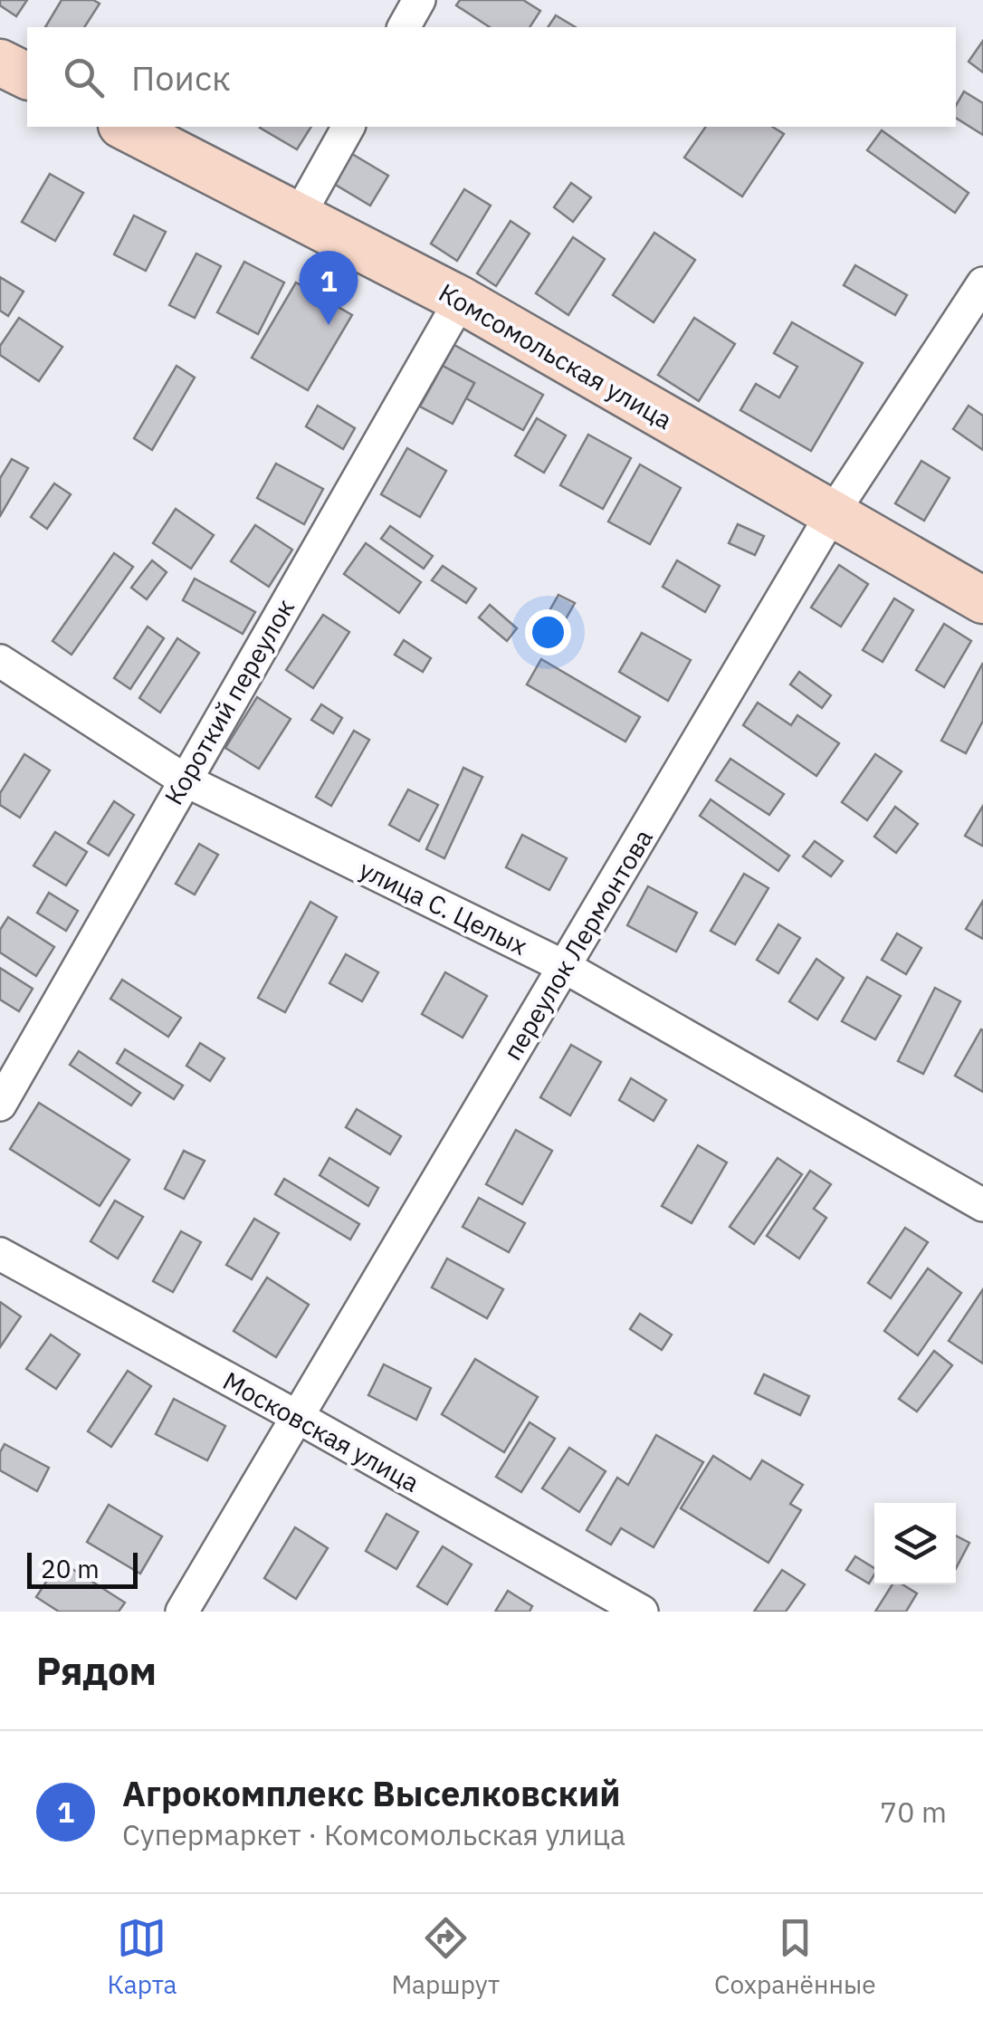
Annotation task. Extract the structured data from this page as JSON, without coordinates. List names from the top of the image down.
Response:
{
  "streets": {
    "main road": ["Комсомольская улица"],
    "street": [
      "Короткий переулок",
      "улица С. Целых",
      "переулок Лермонтова",
      "Московская улица"
    ]
  },
  "crossings": [
    ["Комсомольская улица", "Короткий переулок"],
    ["Комсомольская улица", "переулок Лермонтова"],
    ["Короткий переулок", "улица С. Целых"],
    ["улица С. Целых", "переулок Лермонтова"],
    ["переулок Лермонтова", "Московская улица"]
  ],
  "scale_bar": "20 m",
  "page": {
    "search": "Поиск",
    "pins": "1",
    "scale": "20 m",
    "heading": "Рядом",
    "list": [
      {
        "mark": "1",
        "name": "Агрокомплекс Выселковский",
        "note": "Супермаркет · Комсомольская улица",
        "value": "70 m"
      }
    ],
    "nav": ["Карта", "Маршрут", "Сохранённые"]
  }
}
